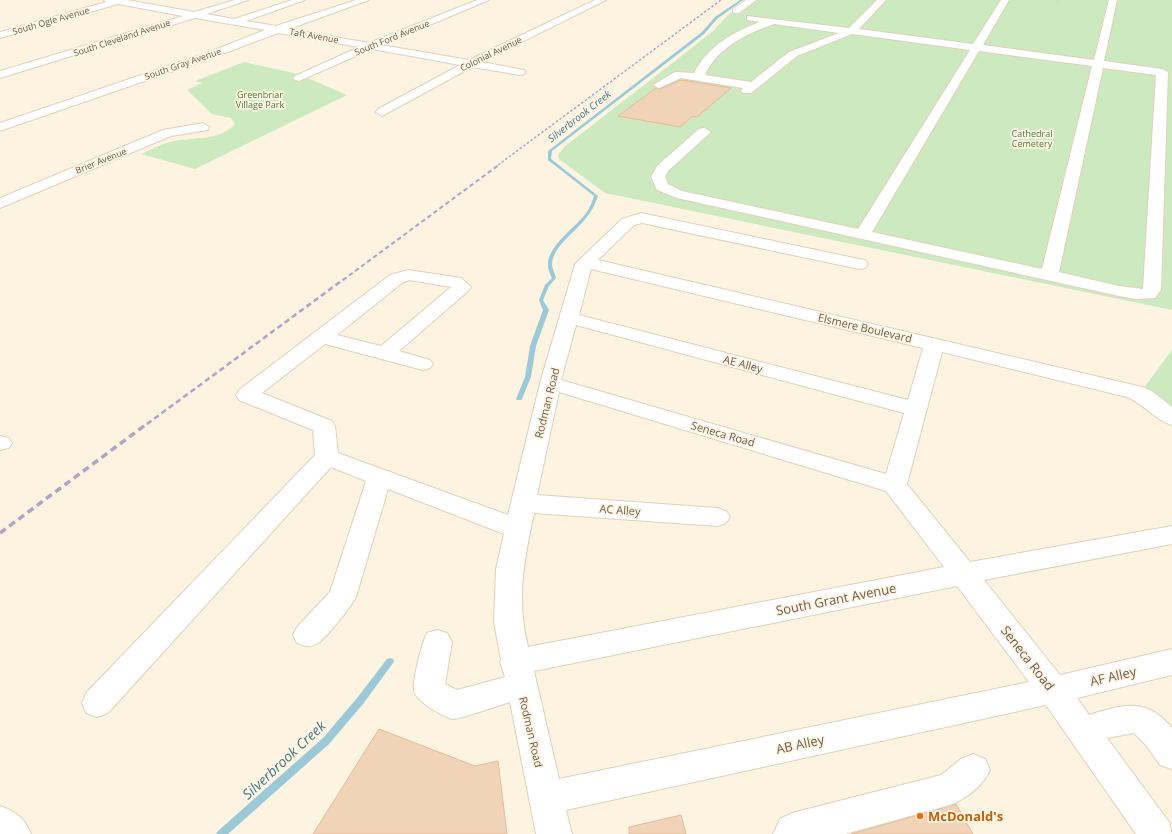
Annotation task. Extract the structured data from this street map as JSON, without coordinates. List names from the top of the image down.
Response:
{
  "streets": {
    "street": [
      "South Ogle Avenue",
      "Taft Avenue",
      "South Cleveland Avenue",
      "South Ford Avenue",
      "Colonial Avenue",
      "South Gray Avenue",
      "Brier Avenue",
      "Elsmere Boulevard",
      "AE Alley",
      "Rodman Road",
      "Seneca Road",
      "AC Alley",
      "South Grant Avenue",
      "AF Alley",
      "AB Alley"
    ]
  },
  "crossings": [
    ["South Ogle Avenue", "Taft Avenue"],
    ["Taft Avenue", "South Cleveland Avenue"],
    ["Taft Avenue", "South Ford Avenue"],
    ["Taft Avenue", "Colonial Avenue"],
    ["Taft Avenue", "South Gray Avenue"],
    ["Elsmere Boulevard", "Rodman Road"],
    ["AE Alley", "Rodman Road"],
    ["Rodman Road", "Seneca Road"],
    ["Rodman Road", "AC Alley"],
    ["Rodman Road", "South Grant Avenue"],
    ["Rodman Road", "AB Alley"],
    ["Seneca Road", "South Grant Avenue"],
    ["Seneca Road", "AF Alley"],
    ["Seneca Road", "AB Alley"],
    ["AF Alley", "AB Alley"]
  ],
  "water": ["Silverbrook Creek"],
  "parks": ["Greenbriar Village Park", "Cathedral Cemetery"],
  "places": ["McDonald's"]
}
